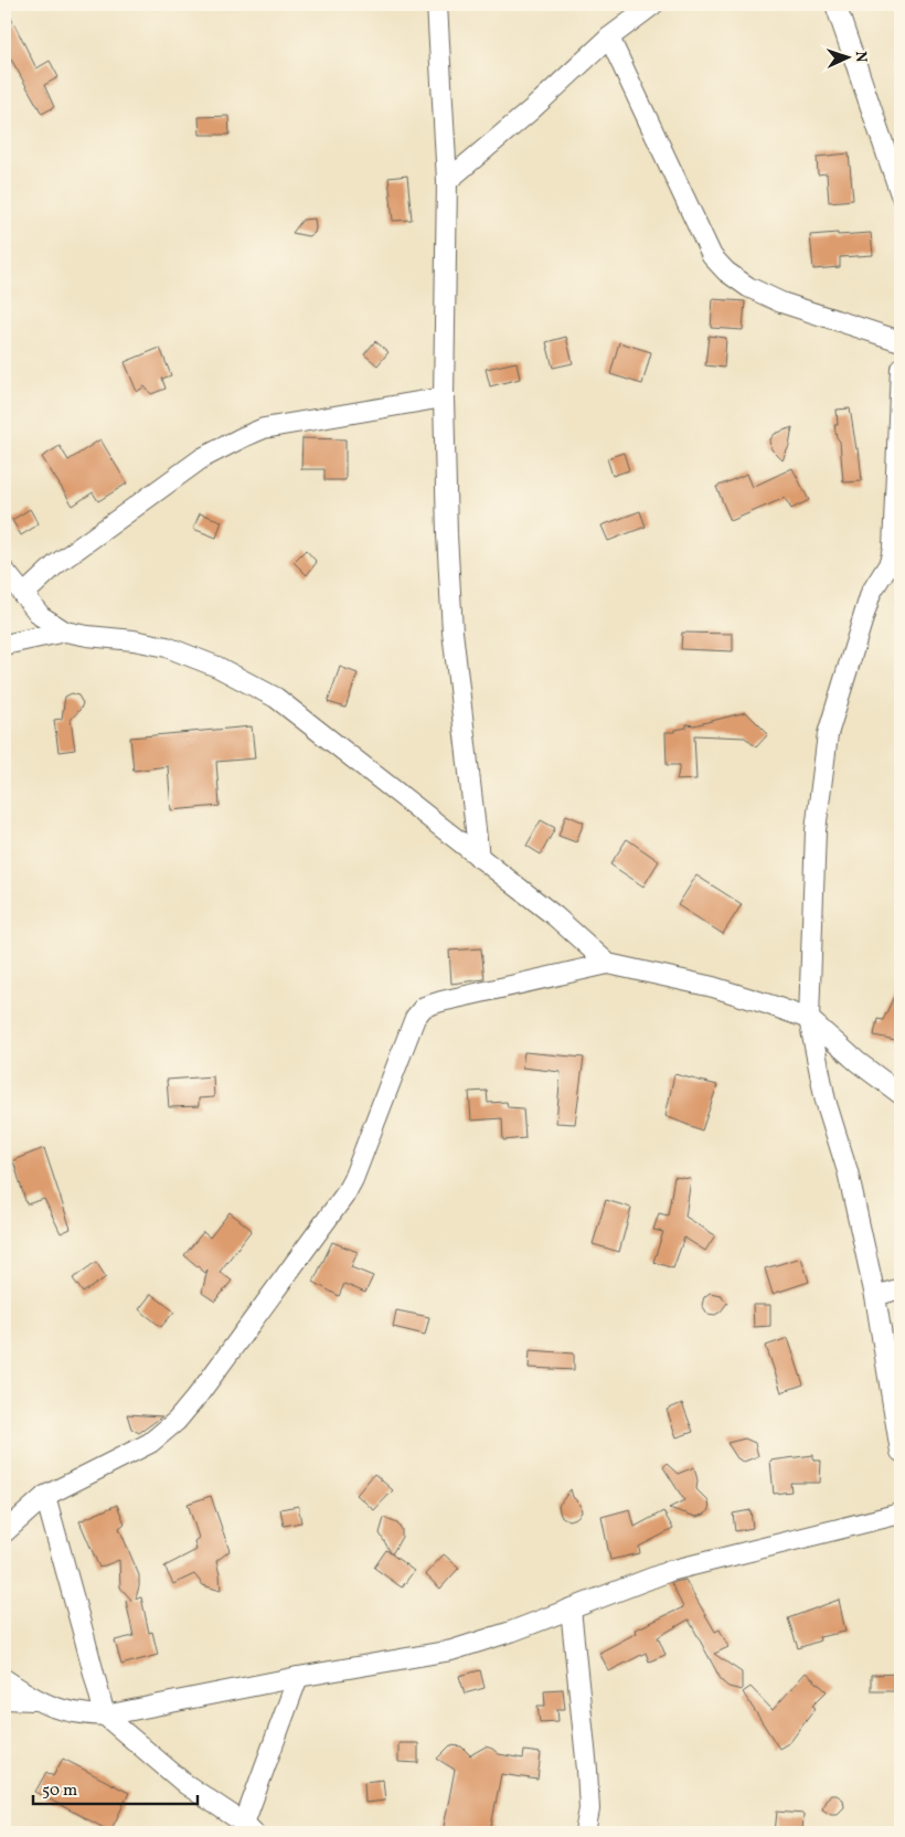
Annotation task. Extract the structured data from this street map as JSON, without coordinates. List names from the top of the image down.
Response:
{
  "scale_bar": "50 m",
  "north": "right"
}
